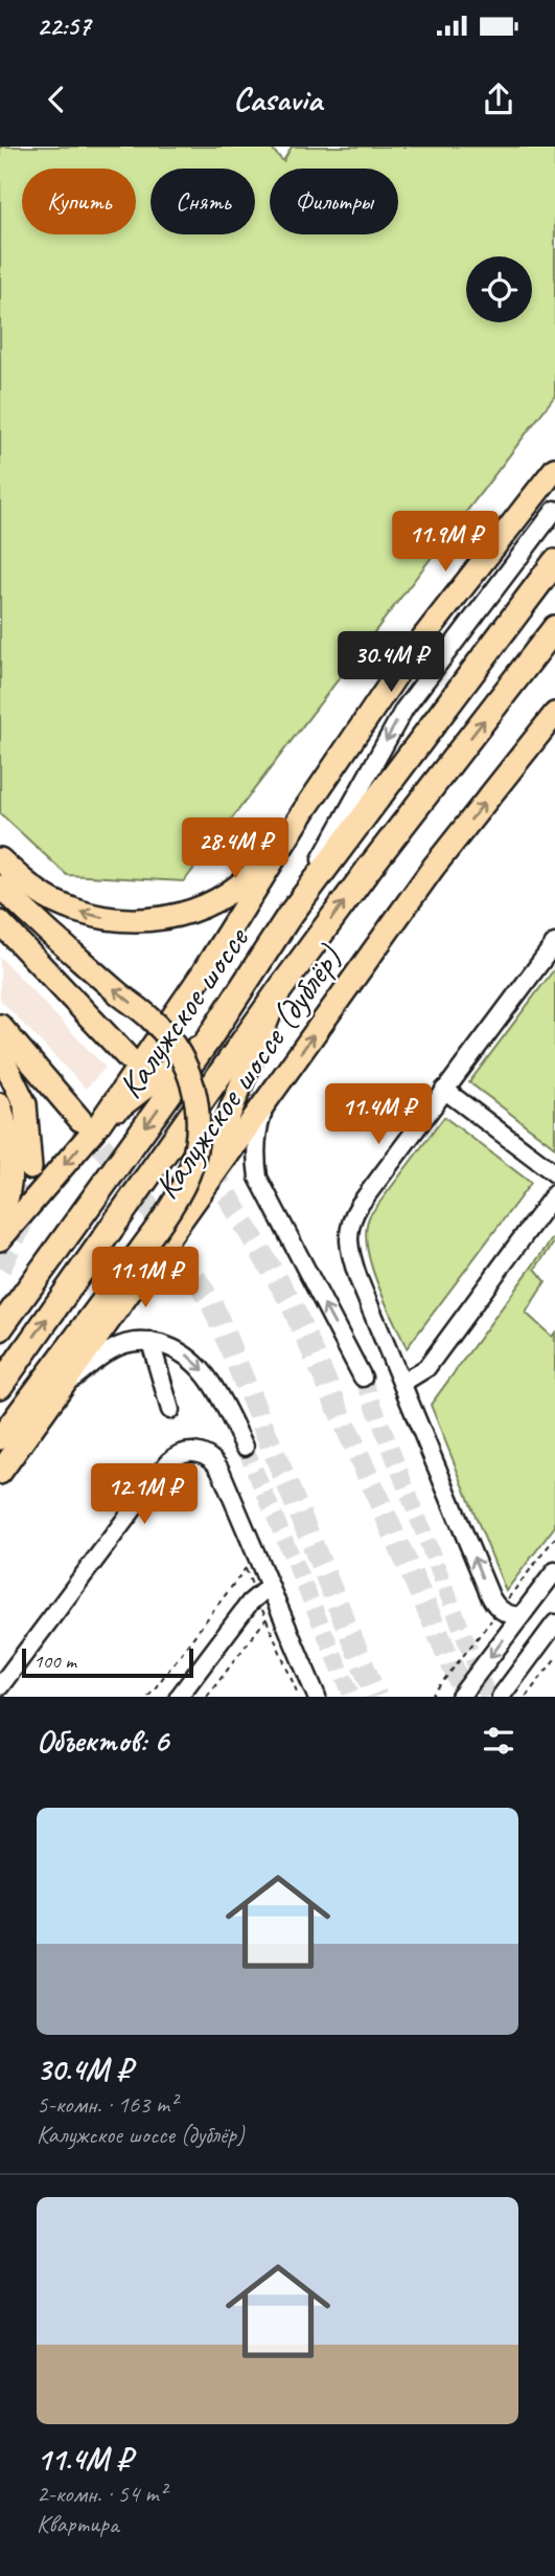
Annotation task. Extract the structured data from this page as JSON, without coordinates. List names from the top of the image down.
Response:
{
  "streets": {
    "highway": ["Калужское шоссе"],
    "main road": ["Калужское шоссе (дублёр)"]
  },
  "scale_bar": "100 m",
  "page": {
    "status": "22:57",
    "header": "Casavia",
    "chip": ["Купить", "Снять", "Фильтры"],
    "price": [
      "11.9M ₽",
      "30.4M ₽",
      "28.4M ₽",
      "11.4M ₽",
      "11.1M ₽",
      "12.1M ₽"
    ],
    "scale": "100 m",
    "heading": "Объектов: 6",
    "list": [
      {
        "name": "30.4M ₽",
        "note": "5-комн. · 163 m² · Калужское шоссе (дублёр)"
      },
      {
        "name": "11.4M ₽",
        "note": "2-комн. · 54 m² · Квартира"
      }
    ]
  }
}
